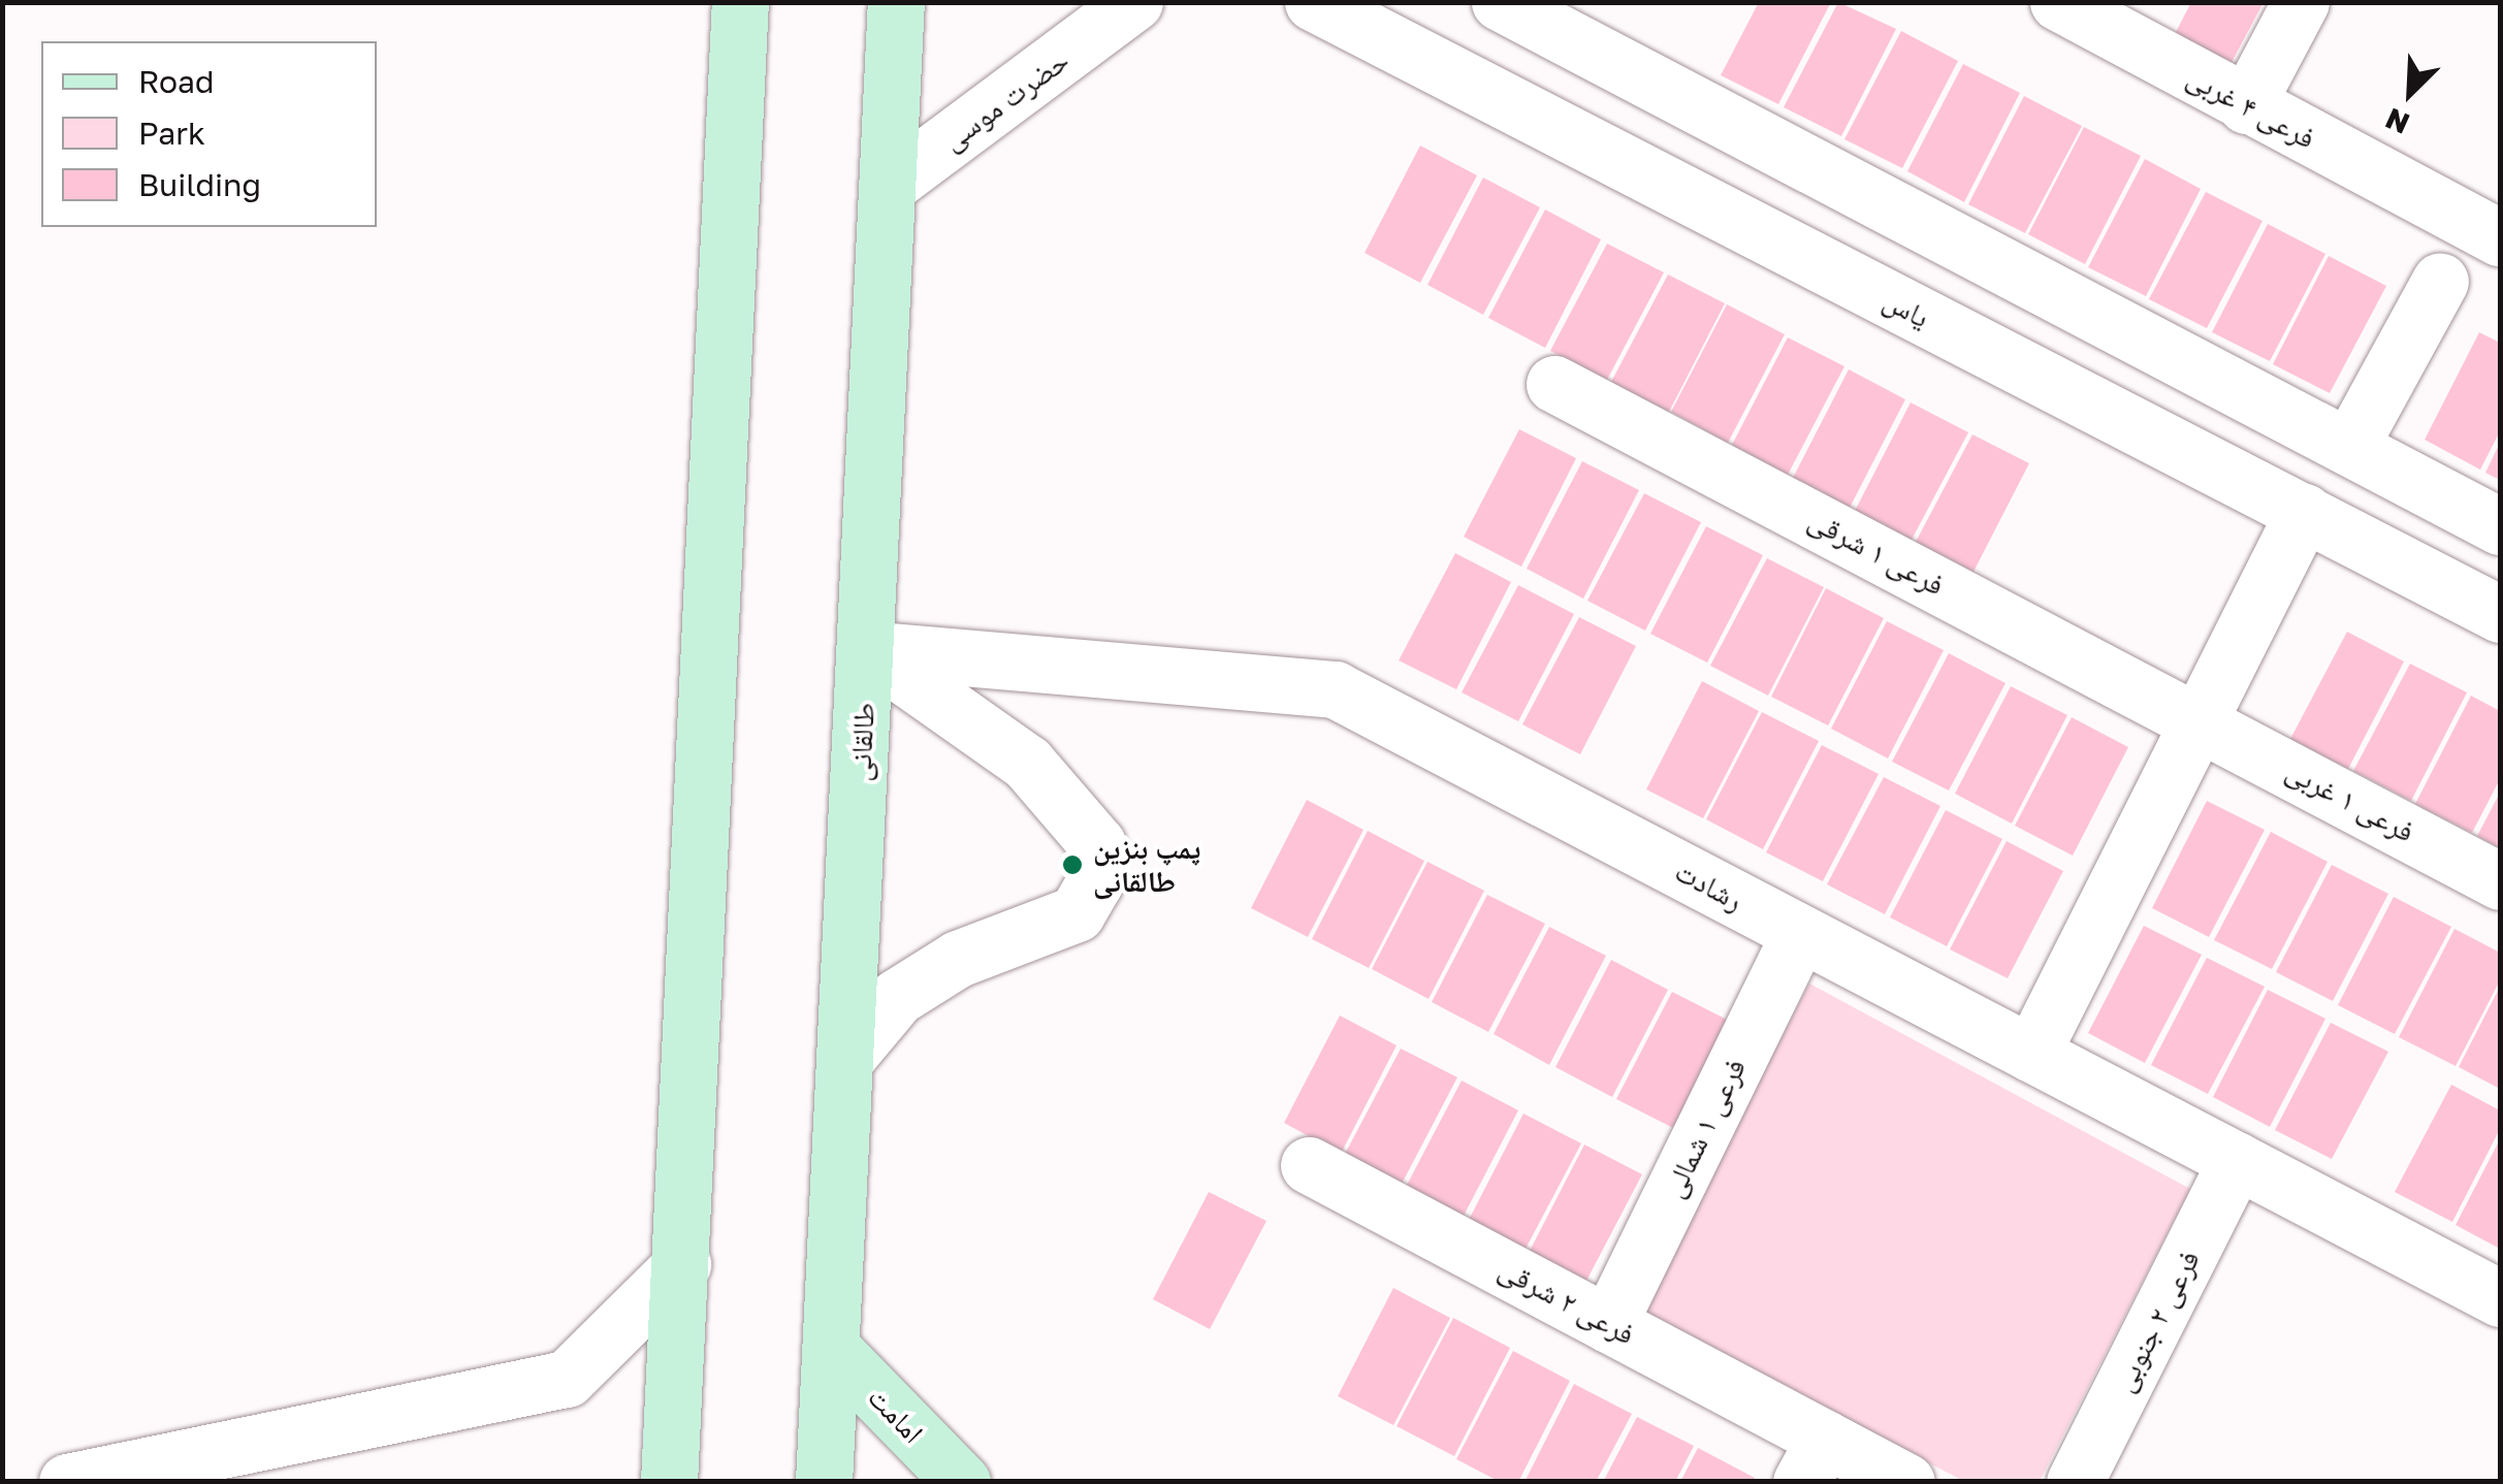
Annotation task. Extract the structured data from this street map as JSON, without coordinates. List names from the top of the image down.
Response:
{
  "streets": {
    "main road": ["طالقانی", "امامت"],
    "street": [
      "حضرت موسی",
      "فرعی ۴ غربی",
      "یاس",
      "فرعی ۱ شرقی",
      "فرعی ۱ غربی",
      "رشادت",
      "فرعی ۱ شمالی",
      "فرعی ۲ شرقی",
      "فرعی ۲ جنوبی"
    ]
  },
  "crossings": [
    ["حضرت موسی", "طالقانی"],
    ["فرعی ۱ شرقی", "فرعی ۱ غربی"],
    ["طالقانی", "رشادت"],
    ["طالقانی", "امامت"],
    ["رشادت", "فرعی ۱ شمالی"],
    ["رشادت", "فرعی ۲ جنوبی"],
    ["فرعی ۱ شمالی", "فرعی ۲ شرقی"]
  ],
  "places": ["پمپ بنزین طالقانی"],
  "legend": ["Road", "Park", "Building"],
  "north": "bottom left"
}
